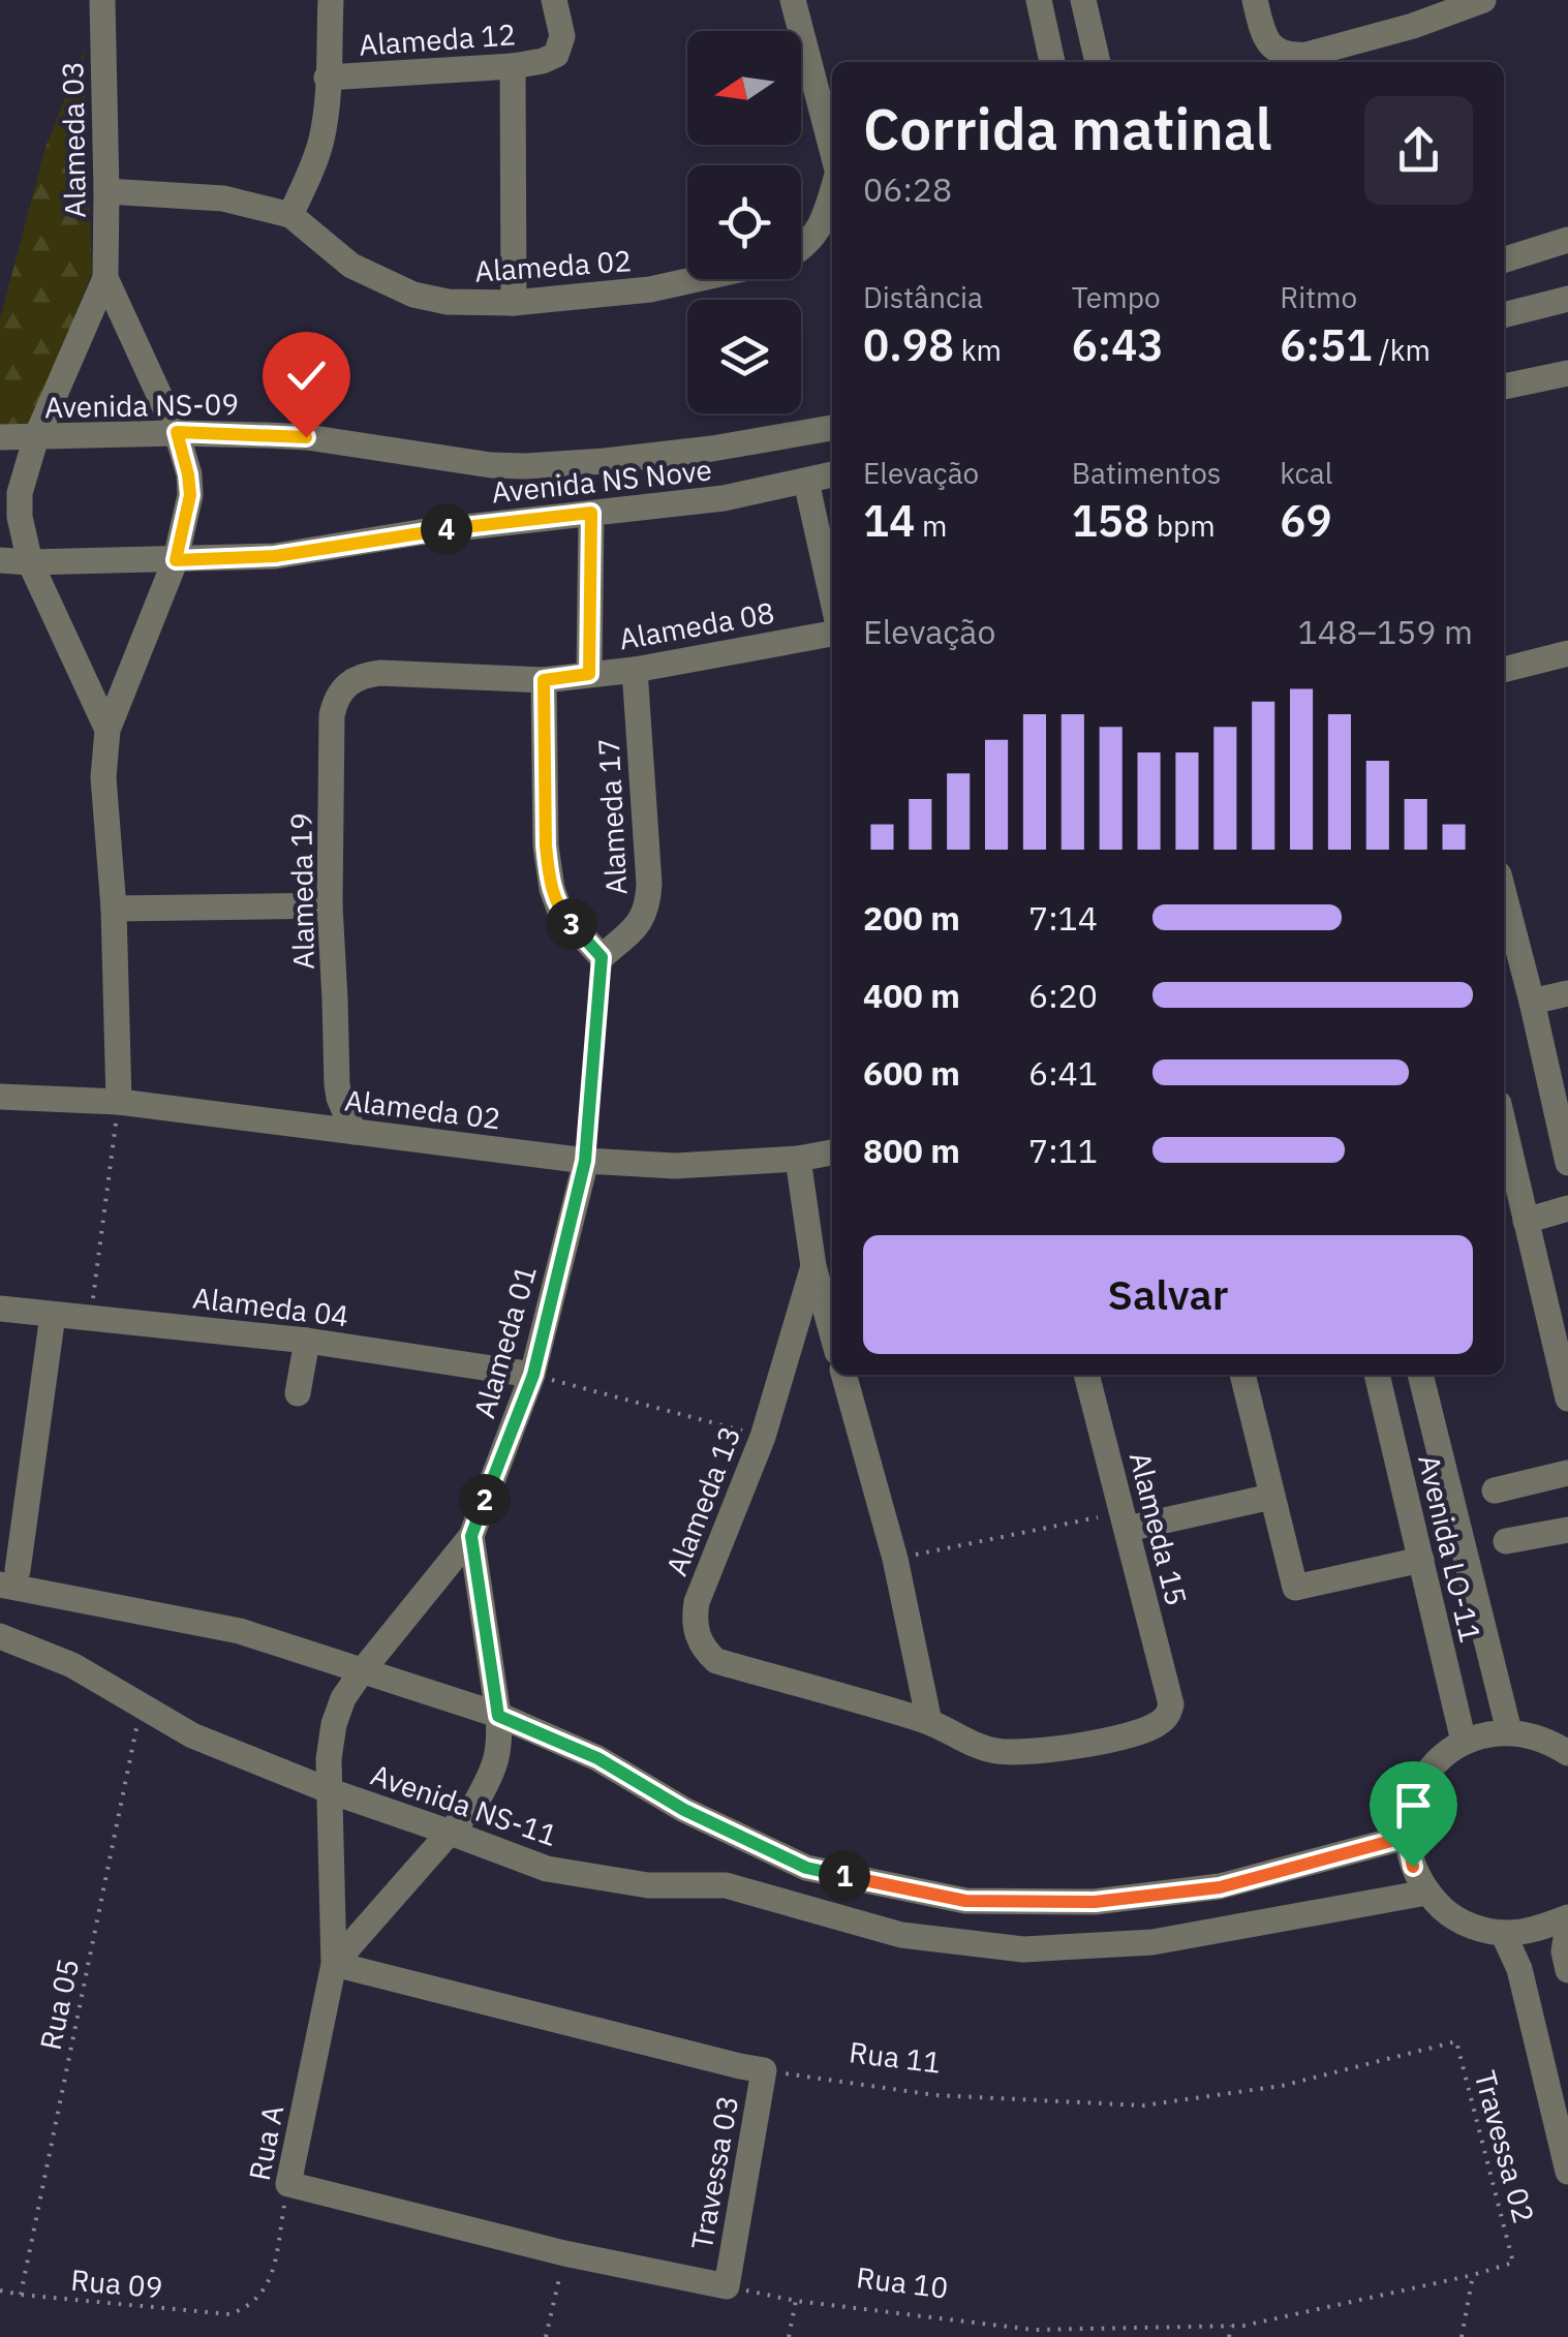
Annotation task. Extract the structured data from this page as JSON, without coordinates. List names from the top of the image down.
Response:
{
  "streets": {
    "street": [
      "Alameda 12",
      "Alameda 03",
      "Alameda 02",
      "Avenida NS-09",
      "Avenida NS Nove",
      "Alameda 08",
      "Alameda 17",
      "Alameda 19",
      "Alameda 04",
      "Alameda 01",
      "Alameda 13",
      "Alameda 15",
      "Avenida LO-11",
      "Avenida NS-11",
      "Rua A",
      "Travessa 03"
    ],
    "path": [
      "Rua 05",
      "Rua 11",
      "Travessa 02",
      "Rua 10",
      "Rua 09"
    ]
  },
  "crossings": [
    ["Alameda 12", "Alameda 02"],
    ["Alameda 03", "Alameda 02"],
    ["Alameda 02", "Alameda 19"],
    ["Alameda 02", "Alameda 01"],
    ["Alameda 02", "Alameda 13"],
    ["Alameda 08", "Alameda 17"],
    ["Alameda 08", "Alameda 19"],
    ["Alameda 04", "Alameda 01"],
    ["Alameda 01", "Rua A"],
    ["Alameda 13", "Alameda 15"],
    ["Avenida NS-11", "Rua A"],
    ["Rua 05", "Rua 09"],
    ["Rua 11", "Travessa 02"],
    ["Rua 11", "Travessa 03"],
    ["Rua A", "Rua 09"],
    ["Travessa 02", "Rua 10"],
    ["Travessa 03", "Rua 10"]
  ],
  "north": "left",
  "page": {
    "heading": ["Corrida matinal", "06:28"],
    "stats": [
      ["Distância", "0.98 km"],
      ["Tempo", "6:43"],
      ["Ritmo", "6:51 /km"],
      ["Elevação", "14 m"],
      ["Batimentos", "158 bpm"],
      ["kcal", "69"]
    ],
    "pins": [
      "4",
      "3",
      "2",
      "1"
    ],
    "chart": ["Elevação", "148–159 m"],
    "list": [
      {
        "name": "200 m",
        "note": "7:14"
      },
      {
        "name": "400 m",
        "note": "6:20"
      },
      {
        "name": "600 m",
        "note": "6:41"
      },
      {
        "name": "800 m",
        "note": "7:11"
      }
    ],
    "buttons": "Salvar"
  }
}
